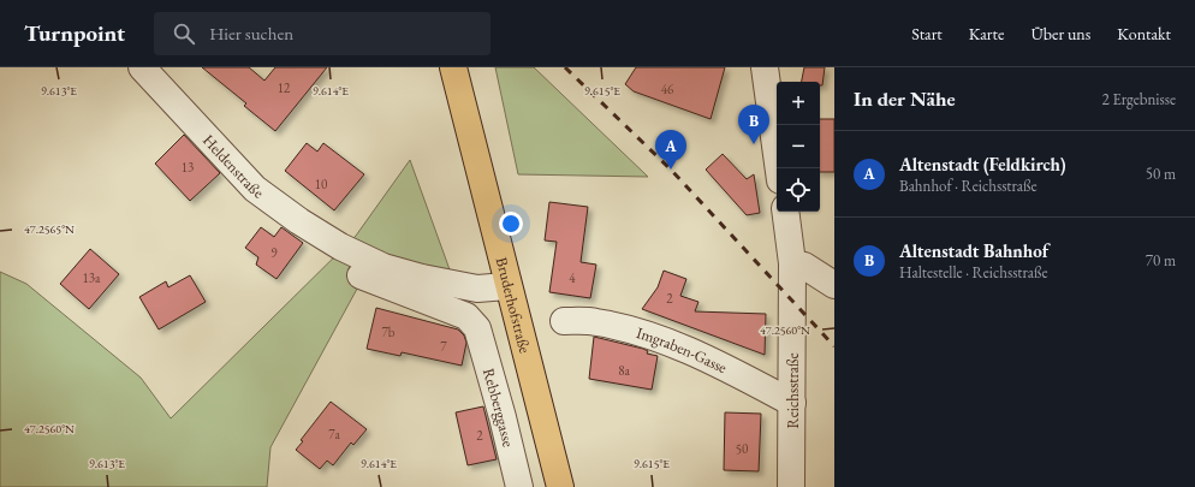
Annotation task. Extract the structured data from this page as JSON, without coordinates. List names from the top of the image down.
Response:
{
  "streets": {
    "main road": ["Bruderhofstraße"],
    "street": [
      "Heldenstraße",
      "Imgraben-Gasse",
      "Reichsstraße",
      "Rebberggasse"
    ]
  },
  "crossings": [
    ["Heldenstraße", "Bruderhofstraße"],
    ["Heldenstraße", "Rebberggasse"],
    ["Imgraben-Gasse", "Reichsstraße"]
  ],
  "house_numbers": [
    "12",
    "46",
    "13",
    "10",
    "9",
    "13a",
    "4",
    "2",
    "7b",
    "7",
    "8a",
    "7a",
    "2",
    "50"
  ],
  "page": {
    "header": "Turnpoint",
    "search": "Hier suchen",
    "nav": [
      "Start",
      "Karte",
      "Über uns",
      "Kontakt"
    ],
    "heading": ["In der Nähe", "2 Ergebnisse"],
    "map_buttons": ["+", "−"],
    "pins": ["B", "A"],
    "list": [
      {
        "mark": "A",
        "name": "Altenstadt (Feldkirch)",
        "note": "Bahnhof · Reichsstraße",
        "value": "50 m"
      },
      {
        "mark": "B",
        "name": "Altenstadt Bahnhof",
        "note": "Haltestelle · Reichsstraße",
        "value": "70 m"
      }
    ]
  },
  "coordinates": [
    "9.613°E",
    "9.614°E",
    "9.615°E",
    "47.2565°N",
    "47.2560°N"
  ]
}
